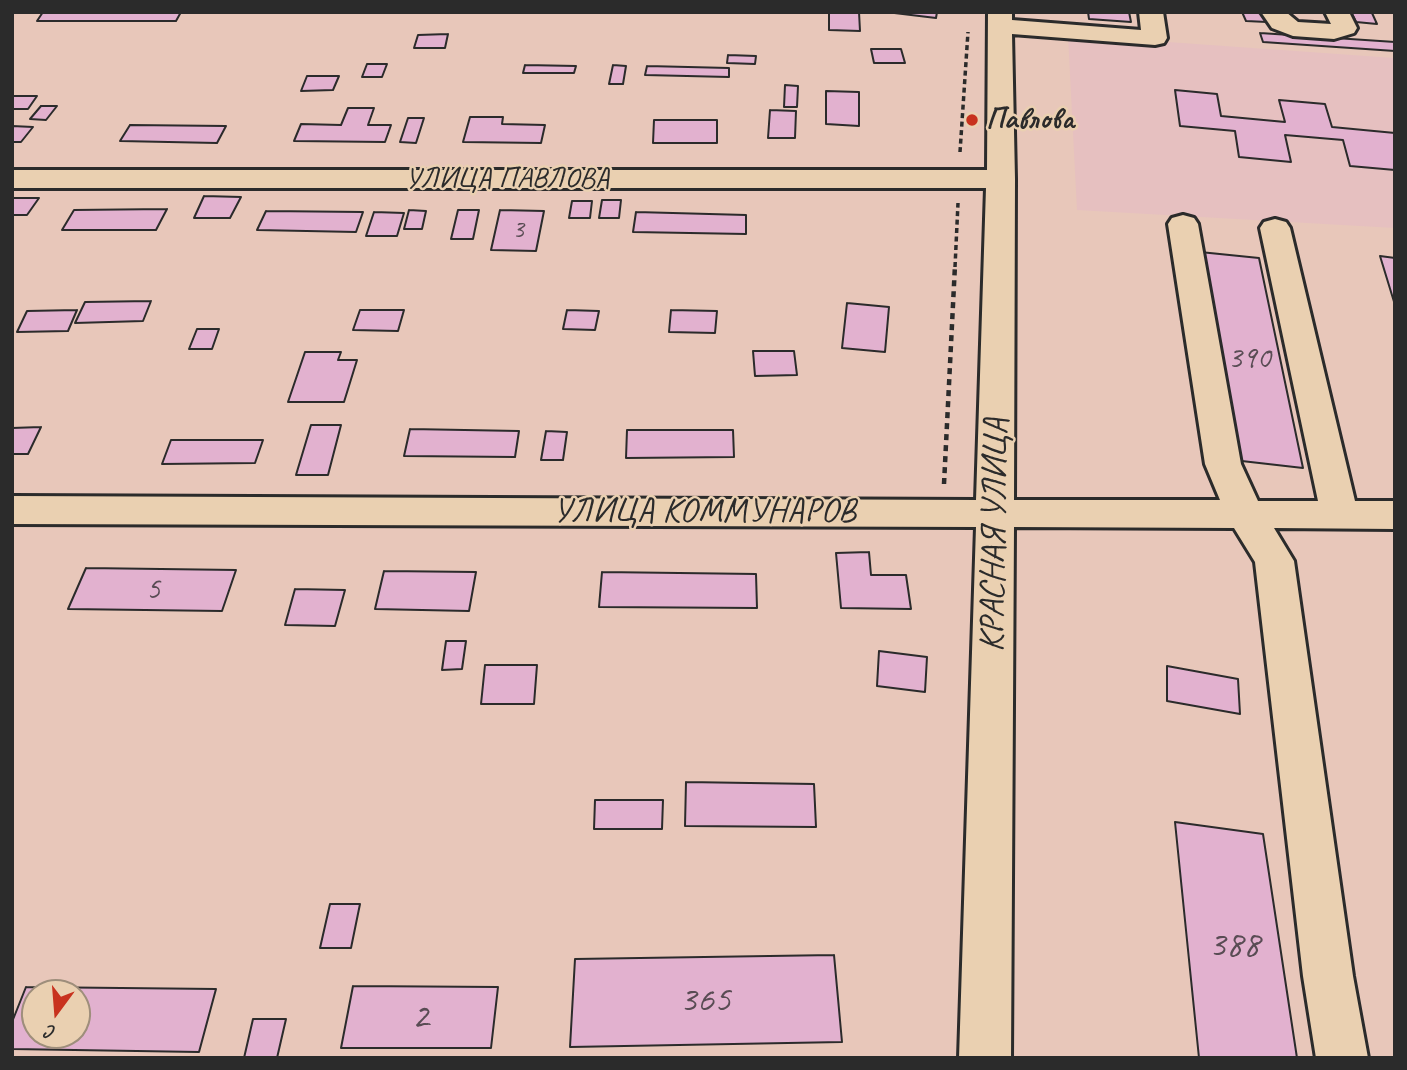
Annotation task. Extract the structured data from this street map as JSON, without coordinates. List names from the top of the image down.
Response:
{
  "streets": {
    "street": ["УЛИЦА ПАВЛОВА", "УЛИЦА КОММУНАРОВ", "КРАСНАЯ УЛИЦА"]
  },
  "crossings": [
    ["УЛИЦА ПАВЛОВА", "КРАСНАЯ УЛИЦА"],
    ["УЛИЦА КОММУНАРОВ", "КРАСНАЯ УЛИЦА"]
  ],
  "places": ["Павлова"],
  "house_numbers": [
    "3",
    "390",
    "5",
    "388",
    "365",
    "2"
  ],
  "north": "bottom"
}
